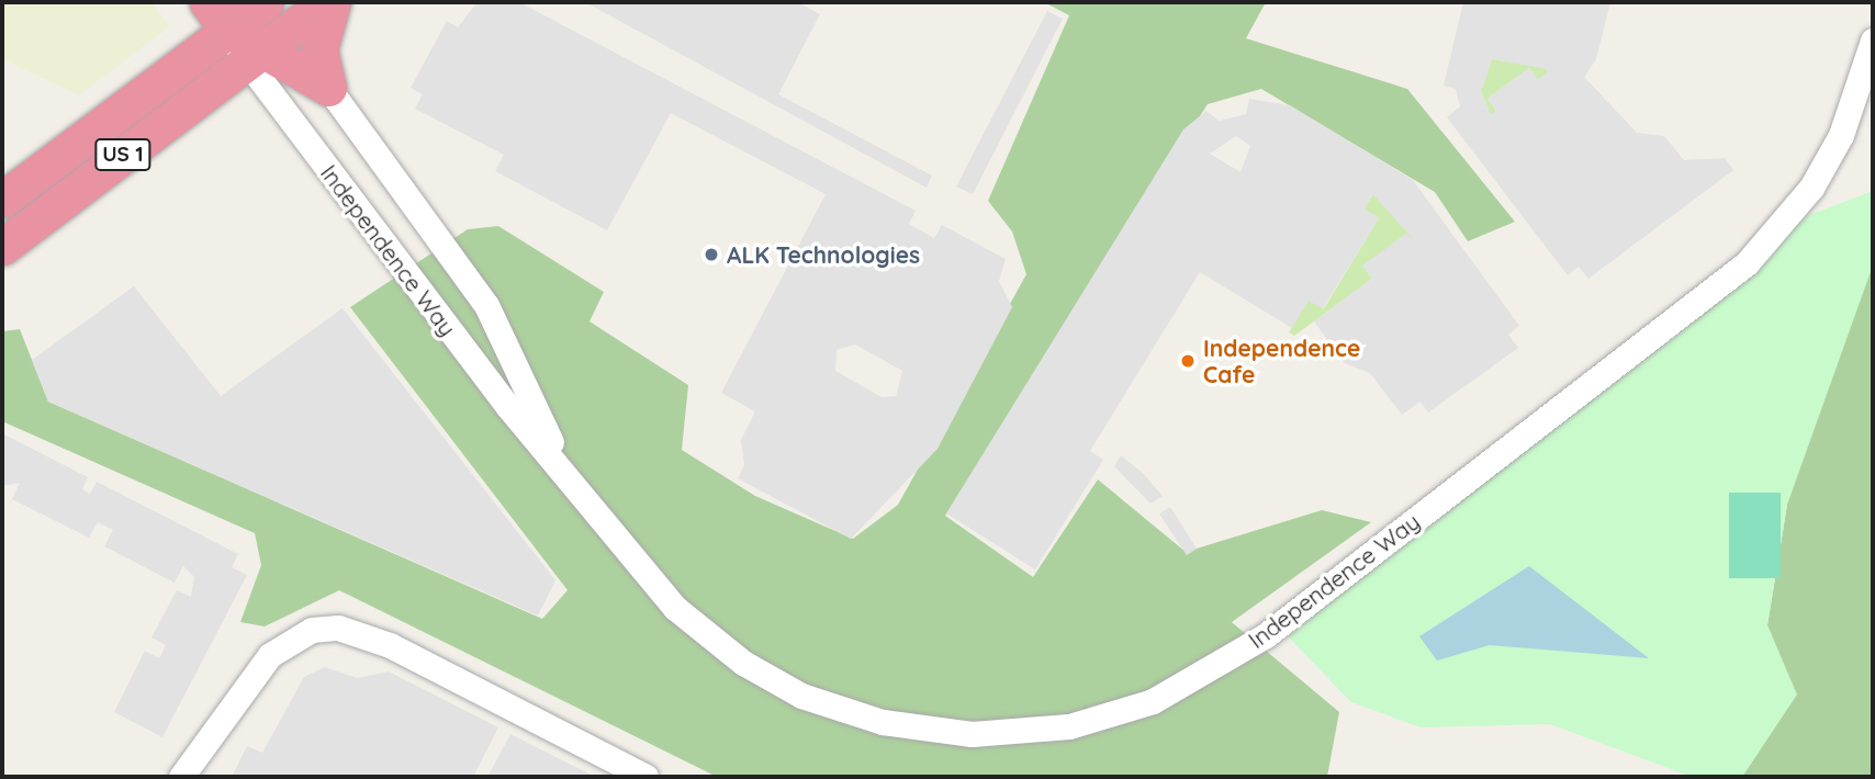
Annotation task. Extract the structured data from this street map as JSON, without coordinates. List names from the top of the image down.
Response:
{
  "streets": {
    "highway": ["US 1"],
    "street": ["Independence Way"]
  },
  "crossings": [
    ["US 1", "Independence Way"]
  ],
  "places": ["ALK Technologies", "Independence Cafe"]
}
